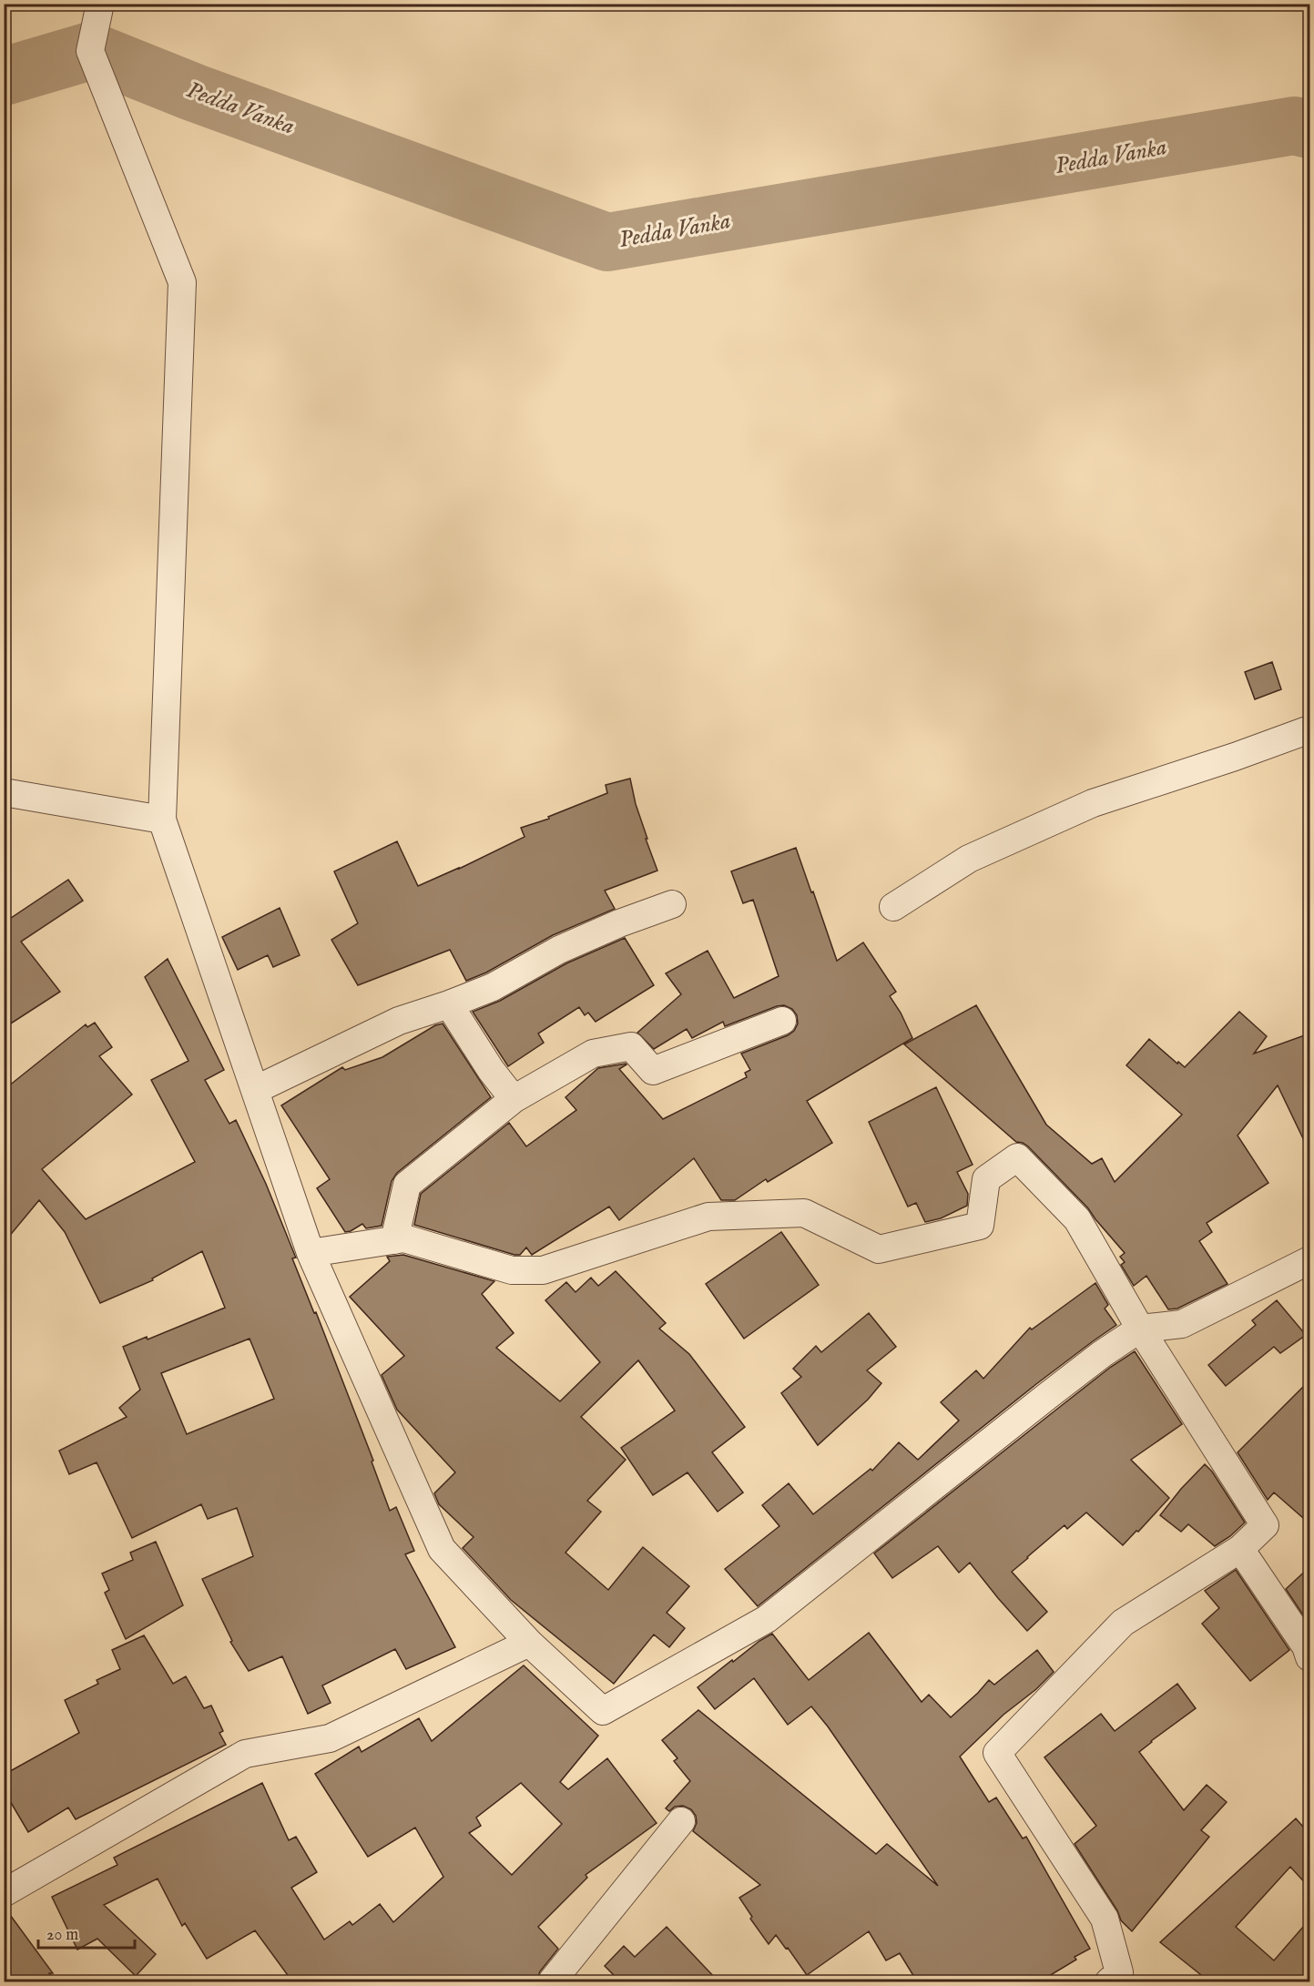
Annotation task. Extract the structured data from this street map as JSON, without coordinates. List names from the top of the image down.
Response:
{
  "water": ["Pedda Vanka"],
  "scale_bar": "20 m"
}
